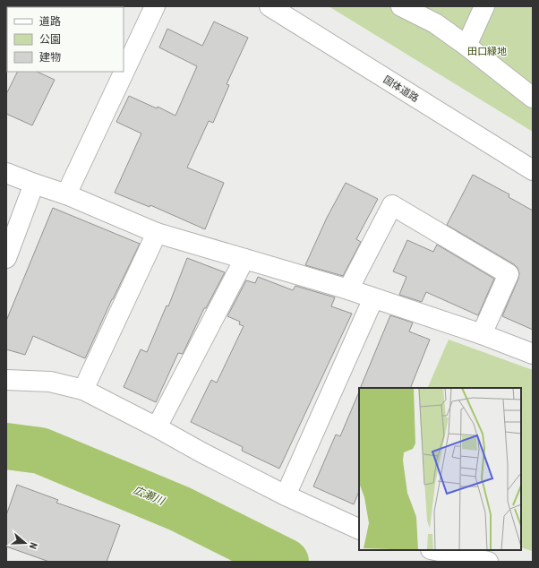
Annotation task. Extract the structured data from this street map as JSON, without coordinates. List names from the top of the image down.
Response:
{
  "streets": {
    "street": ["国体道路"]
  },
  "water": ["広瀬川"],
  "parks": ["田口緑地"],
  "legend": ["道路", "公園", "建物"],
  "north": "right"
}
